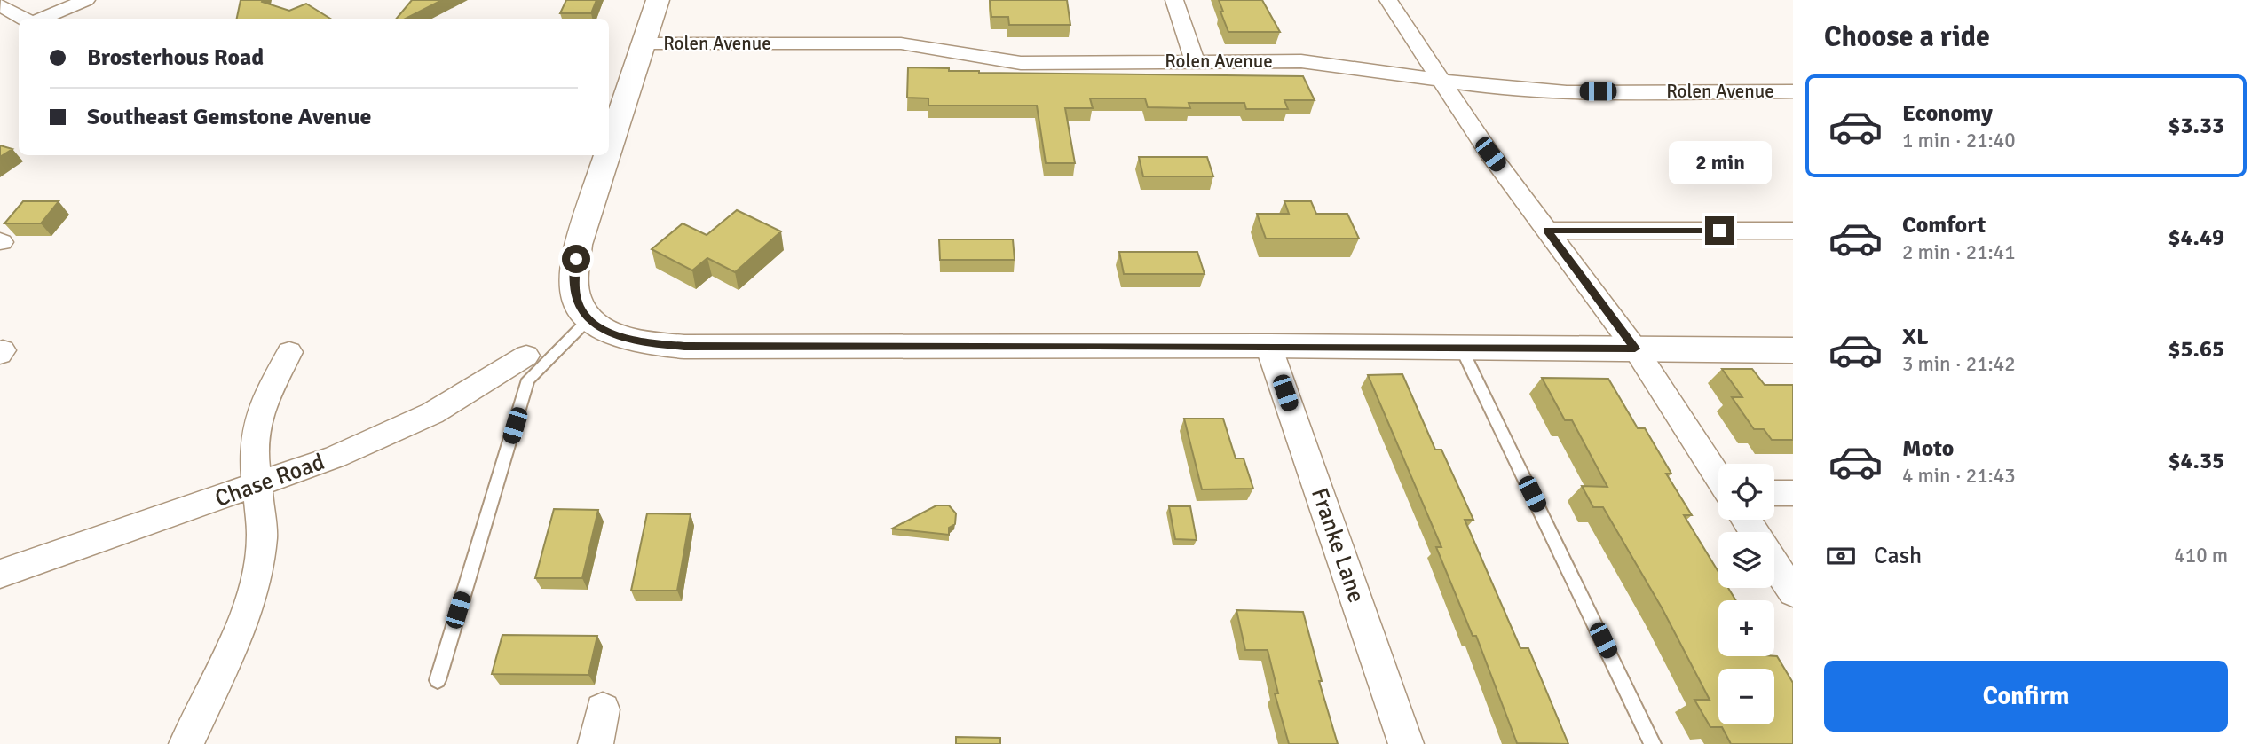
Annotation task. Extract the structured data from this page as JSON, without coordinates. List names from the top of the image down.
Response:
{
  "streets": {
    "street": ["Rolen Avenue", "Chase Road", "Franke Lane"]
  },
  "page": {
    "heading": "Choose a ride",
    "banner": ["Brosterhous Road", "Southeast Gemstone Avenue"],
    "list": [
      {
        "name": "Economy",
        "note": "1 min · 21:40",
        "value": "$3.33"
      },
      {
        "name": "Comfort",
        "note": "2 min · 21:41",
        "value": "$4.49"
      },
      {
        "name": "XL",
        "note": "3 min · 21:42",
        "value": "$5.65"
      },
      {
        "name": "Moto",
        "note": "4 min · 21:43",
        "value": "$4.35"
      }
    ],
    "bubble": "2 min",
    "map_buttons": ["+", "−"],
    "pay": ["Cash", "410 m"],
    "buttons": "Confirm"
  }
}
